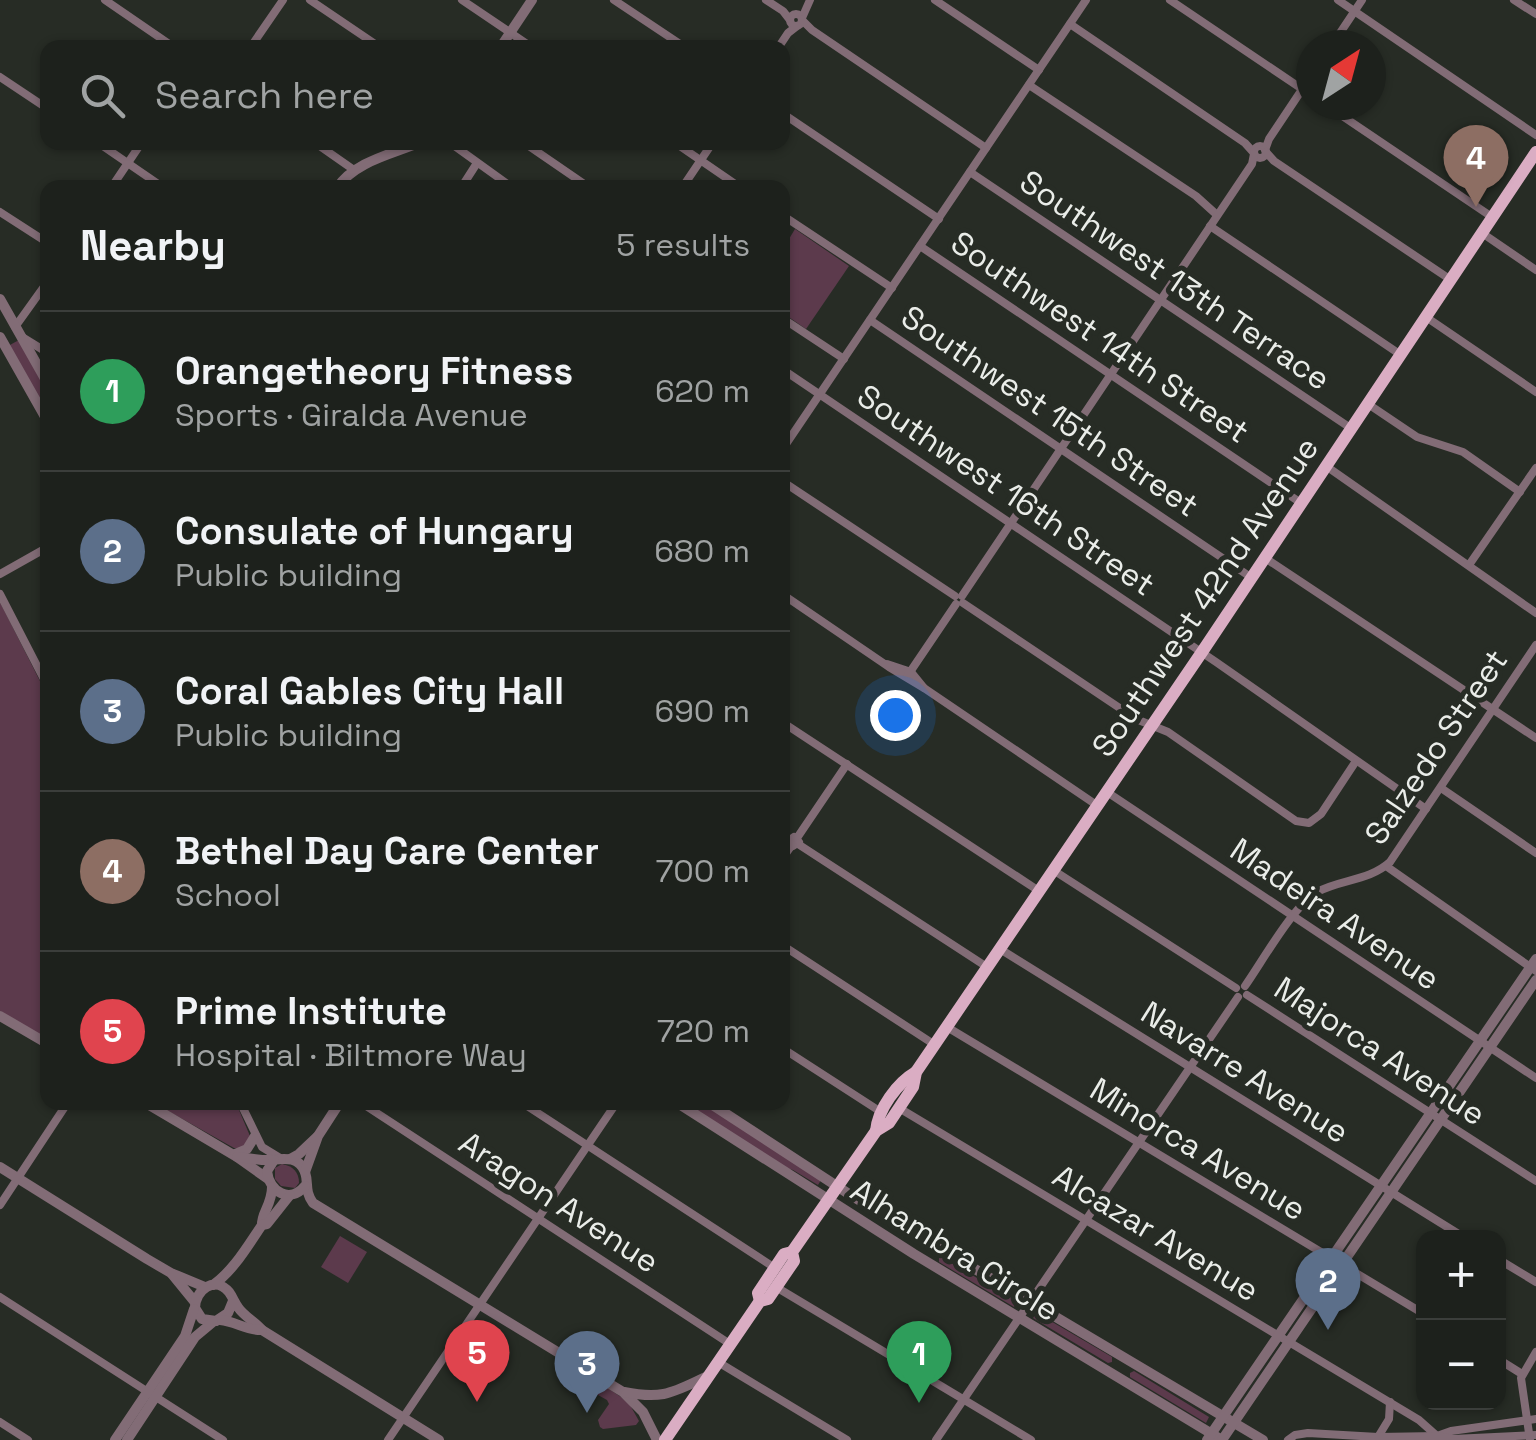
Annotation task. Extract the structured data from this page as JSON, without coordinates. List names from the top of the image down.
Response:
{
  "streets": {
    "main road": ["Southwest 42nd Avenue"],
    "street": [
      "Southwest 13th Terrace",
      "Southwest 14th Street",
      "Southwest 15th Street",
      "Southwest 16th Street",
      "Salzedo Street",
      "Madeira Avenue",
      "Majorca Avenue",
      "Navarre Avenue",
      "Minorca Avenue",
      "Aragon Avenue",
      "Alcazar Avenue",
      "Alhambra Circle"
    ]
  },
  "crossings": [
    ["Southwest 13th Terrace", "Southwest 42nd Avenue"],
    ["Southwest 14th Street", "Southwest 42nd Avenue"],
    ["Southwest 15th Street", "Southwest 42nd Avenue"],
    ["Southwest 16th Street", "Southwest 42nd Avenue"],
    ["Southwest 16th Street", "Salzedo Street"],
    ["Southwest 42nd Avenue", "Madeira Avenue"],
    ["Southwest 42nd Avenue", "Majorca Avenue"],
    ["Southwest 42nd Avenue", "Navarre Avenue"],
    ["Southwest 42nd Avenue", "Minorca Avenue"],
    ["Southwest 42nd Avenue", "Aragon Avenue"],
    ["Southwest 42nd Avenue", "Alcazar Avenue"],
    ["Southwest 42nd Avenue", "Alhambra Circle"],
    ["Salzedo Street", "Madeira Avenue"],
    ["Salzedo Street", "Majorca Avenue"],
    ["Salzedo Street", "Navarre Avenue"],
    ["Salzedo Street", "Minorca Avenue"],
    ["Salzedo Street", "Alcazar Avenue"],
    ["Salzedo Street", "Alhambra Circle"]
  ],
  "north": "top right",
  "page": {
    "search": "Search here",
    "pins": [
      "4",
      "2",
      "5",
      "1",
      "3"
    ],
    "heading": ["Nearby", "5 results"],
    "list": [
      {
        "mark": "1",
        "name": "Orangetheory Fitness",
        "note": "Sports · Giralda Avenue",
        "value": "620 m"
      },
      {
        "mark": "2",
        "name": "Consulate of Hungary",
        "note": "Public building",
        "value": "680 m"
      },
      {
        "mark": "3",
        "name": "Coral Gables City Hall",
        "note": "Public building",
        "value": "690 m"
      },
      {
        "mark": "4",
        "name": "Bethel Day Care Center",
        "note": "School",
        "value": "700 m"
      },
      {
        "mark": "5",
        "name": "Prime Institute",
        "note": "Hospital · Biltmore Way",
        "value": "720 m"
      }
    ],
    "map_buttons": ["+", "−"]
  }
}
